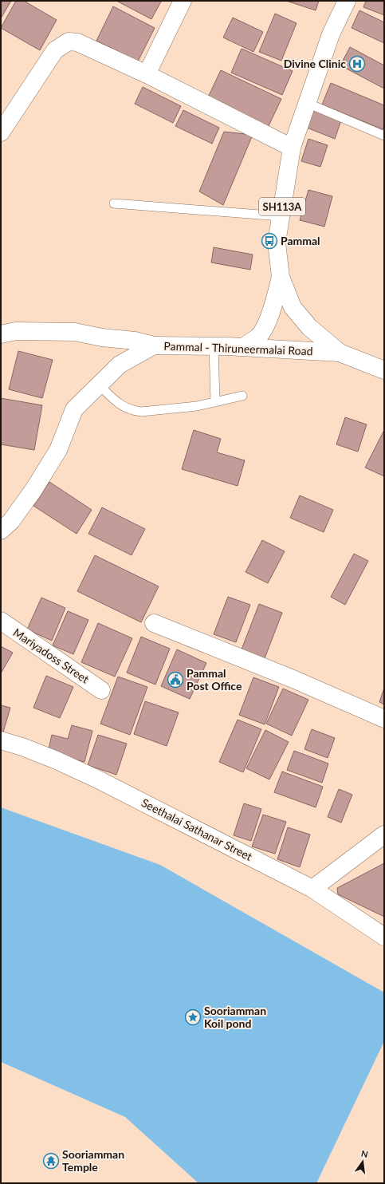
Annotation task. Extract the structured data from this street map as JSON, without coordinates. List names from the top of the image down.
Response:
{
  "streets": {
    "street": [
      "SH113A",
      "Pammal - Thiruneermalai Road",
      "Mariyadoss Street",
      "Seethalai Sathanar Street"
    ]
  },
  "crossings": [
    ["SH113A", "Pammal - Thiruneermalai Road"]
  ],
  "places": {
    "hospital": ["Divine Clinic"],
    "bus stop": ["Pammal"],
    "public building": ["Pammal Post Office"],
    "place": ["Sooriamman Koil pond"],
    "temple": ["Sooriamman Temple"]
  },
  "north": "top"
}
